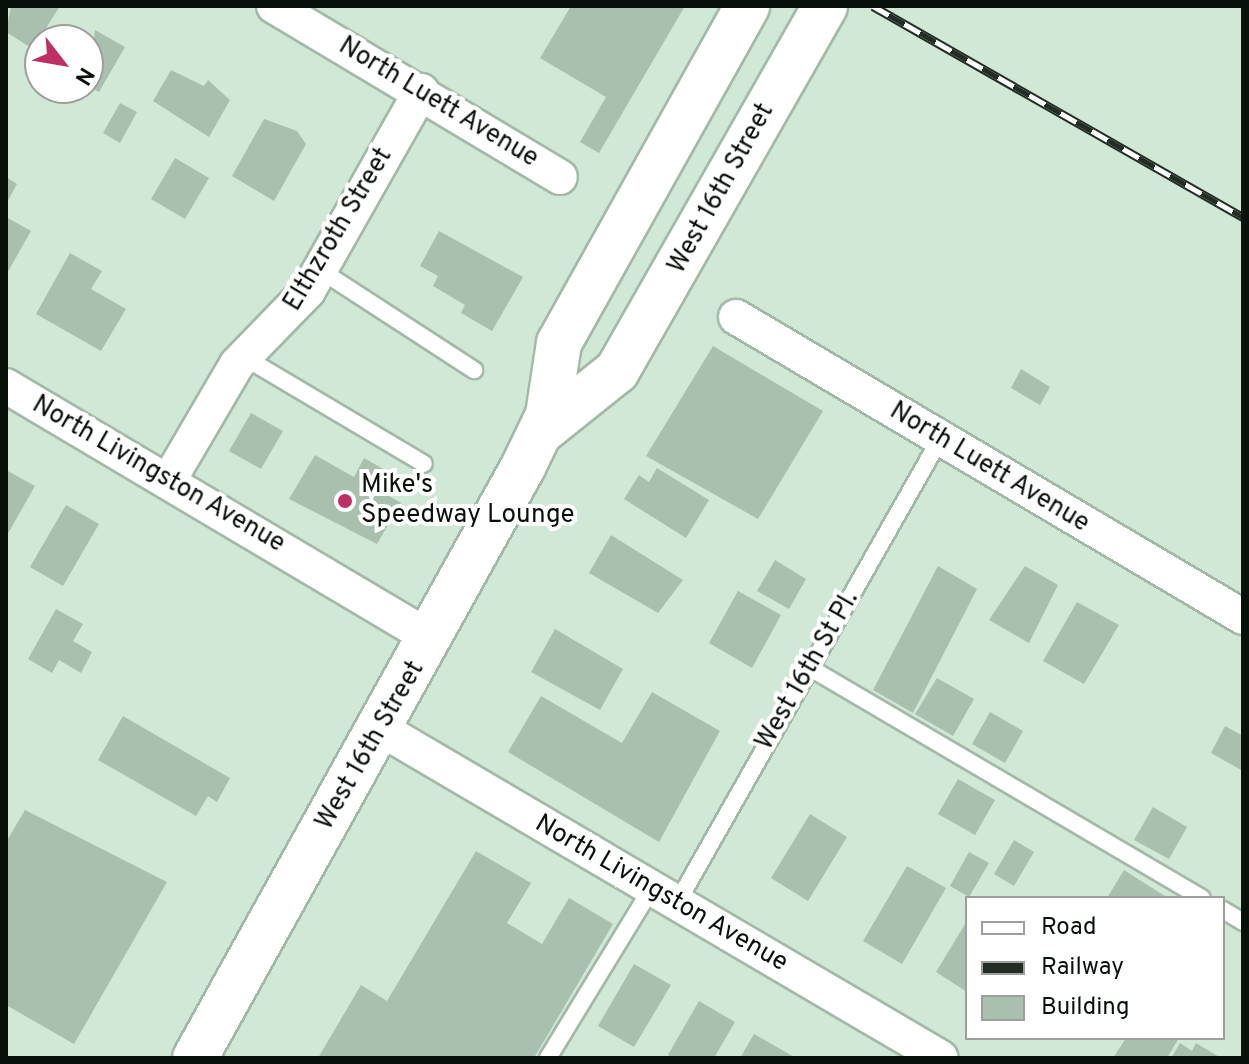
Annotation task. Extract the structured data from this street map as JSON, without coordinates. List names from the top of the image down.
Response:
{
  "streets": {
    "main road": ["West 16th Street"],
    "street": ["North Luett Avenue", "Elthzroth Street", "North Livingston Avenue"],
    "lane": ["West 16th St Pl."]
  },
  "crossings": [
    ["North Luett Avenue", "Elthzroth Street"],
    ["North Luett Avenue", "West 16th St Pl."],
    ["West 16th Street", "North Livingston Avenue"],
    ["Elthzroth Street", "North Livingston Avenue"],
    ["North Livingston Avenue", "West 16th St Pl."]
  ],
  "places": ["Mike's Speedway Lounge"],
  "legend": ["Road", "Railway", "Building"],
  "north": "bottom right"
}
